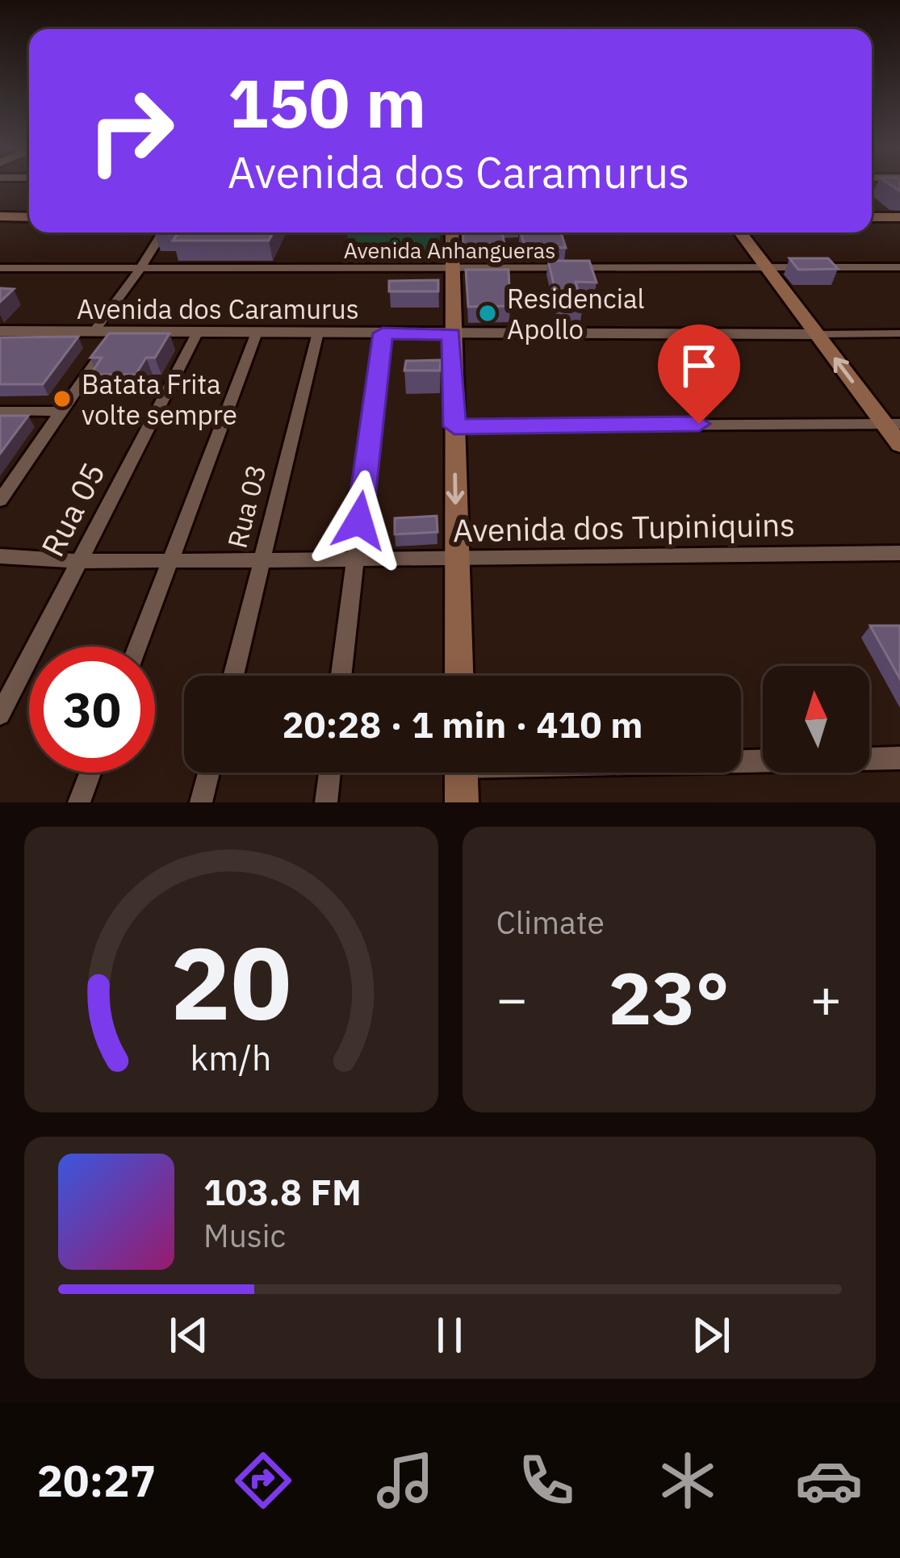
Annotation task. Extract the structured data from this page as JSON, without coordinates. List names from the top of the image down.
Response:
{
  "streets": {
    "street": [
      "Avenida Anhangueras",
      "Avenida dos Caramurus",
      "Rua 03",
      "Rua 05",
      "Avenida dos Tupiniquins"
    ]
  },
  "crossings": [
    ["Avenida dos Caramurus", "Rua 03"],
    ["Avenida dos Caramurus", "Rua 05"],
    ["Rua 03", "Avenida dos Tupiniquins"],
    ["Rua 05", "Avenida dos Tupiniquins"]
  ],
  "places": ["Residencial Apollo", "Batata Frita volte sempre"],
  "north": "top",
  "page": {
    "turn": ["150 m", "Avenida dos Caramurus"],
    "limit": "30",
    "trip": "20:28 · 1 min · 410 m",
    "tile": "Climate",
    "heat": ["−", "23°", "+"],
    "song": ["103.8 FM", "Music"],
    "tabs": "20:27",
    "gauge": ["20", "km/h"]
  }
}
